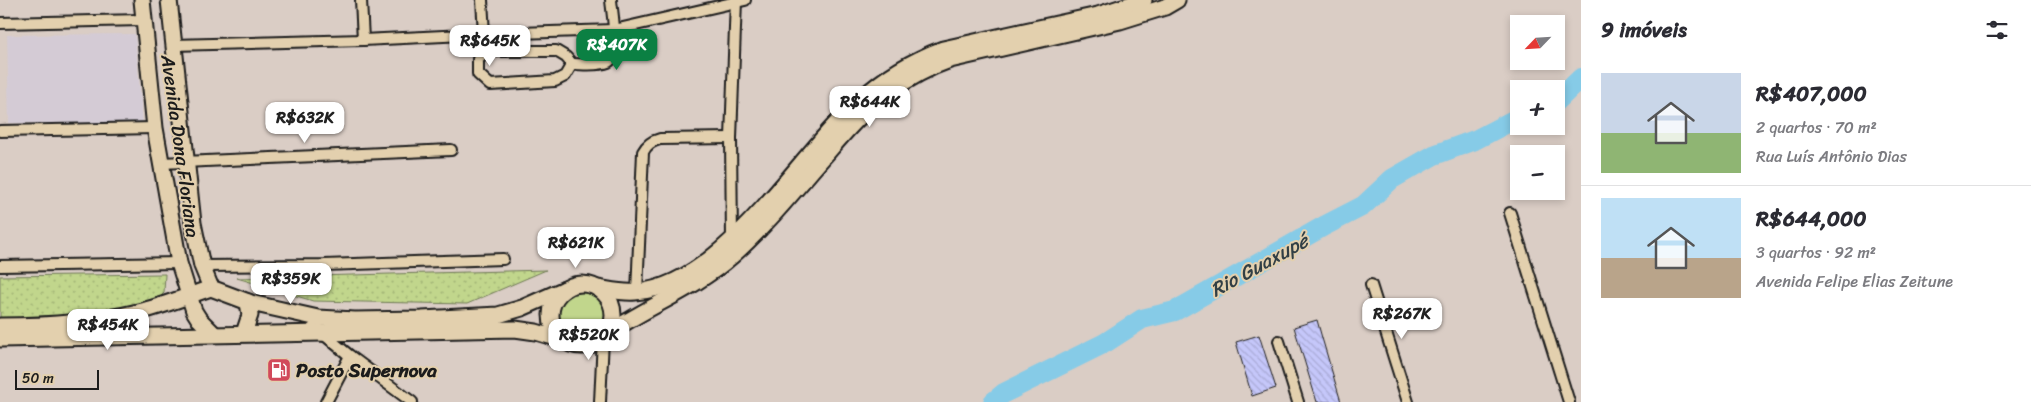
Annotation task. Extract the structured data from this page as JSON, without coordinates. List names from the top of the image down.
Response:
{
  "streets": {
    "main road": ["Avenida Dona Floriana"]
  },
  "water": ["Rio Guaxupé"],
  "places": {
    "fuel station": ["Posto Supernova"]
  },
  "scale_bar": "50 m",
  "north": "bottom left",
  "page": {
    "heading": "9 imóveis",
    "map_buttons": ["+", "−"],
    "price": [
      "R$645K",
      "R$407K",
      "R$644K",
      "R$632K",
      "R$621K",
      "R$359K",
      "R$267K",
      "R$454K",
      "R$520K"
    ],
    "list": [
      {
        "name": "R$407,000",
        "note": "2 quartos · 70 m² · Rua Luís Antônio Dias"
      },
      {
        "name": "R$644,000",
        "note": "3 quartos · 92 m² · Avenida Felipe Elias Zeitune"
      }
    ],
    "scale": "50 m"
  }
}
